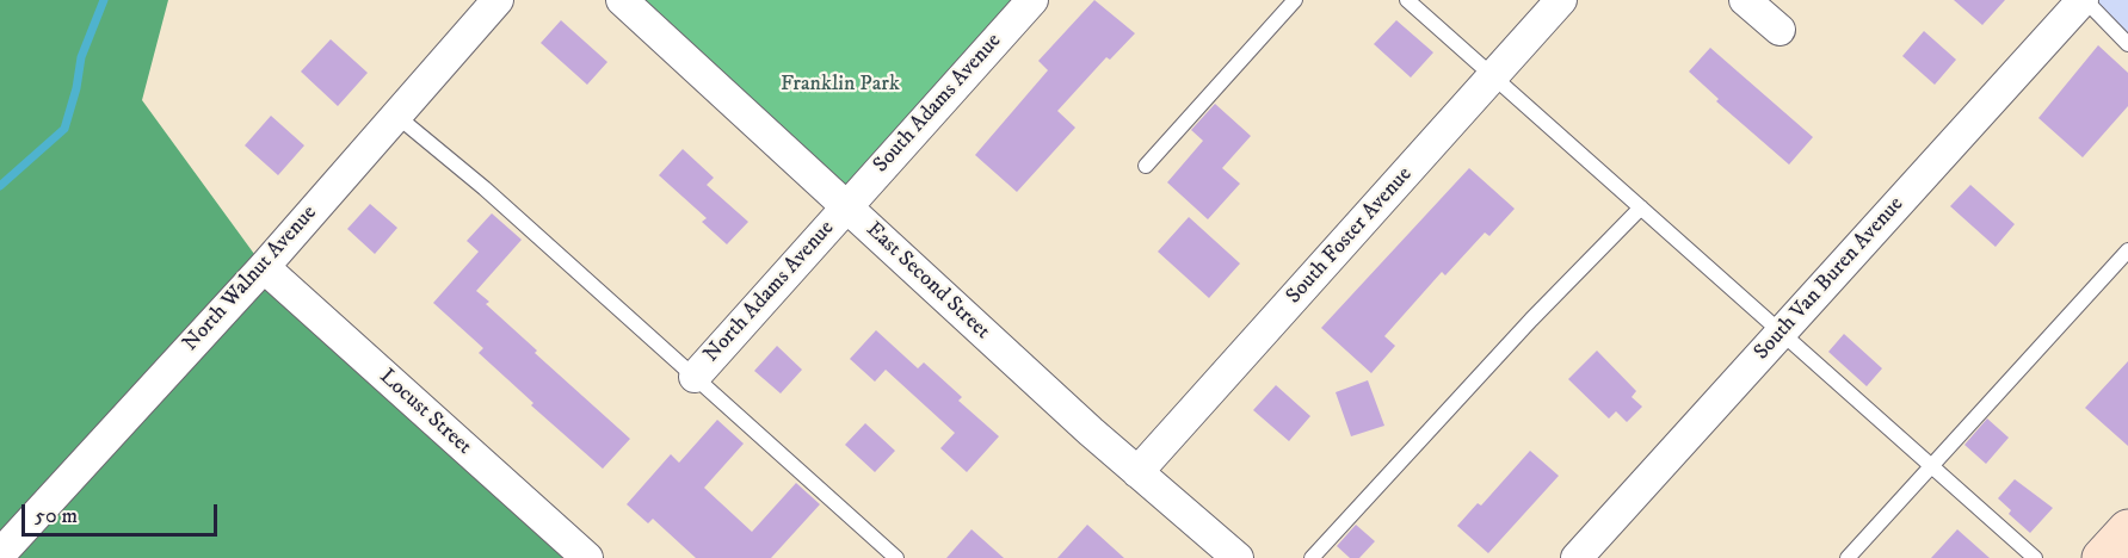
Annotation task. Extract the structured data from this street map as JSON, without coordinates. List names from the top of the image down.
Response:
{
  "streets": {
    "street": [
      "South Adams Avenue",
      "South Foster Avenue",
      "North Walnut Avenue",
      "South Van Buren Avenue",
      "East Second Street",
      "North Adams Avenue",
      "Locust Street"
    ]
  },
  "crossings": [
    ["South Adams Avenue", "East Second Street"],
    ["South Adams Avenue", "North Adams Avenue"],
    ["South Foster Avenue", "East Second Street"],
    ["North Walnut Avenue", "Locust Street"],
    ["East Second Street", "North Adams Avenue"]
  ],
  "parks": ["Franklin Park"],
  "scale_bar": "50 m"
}
